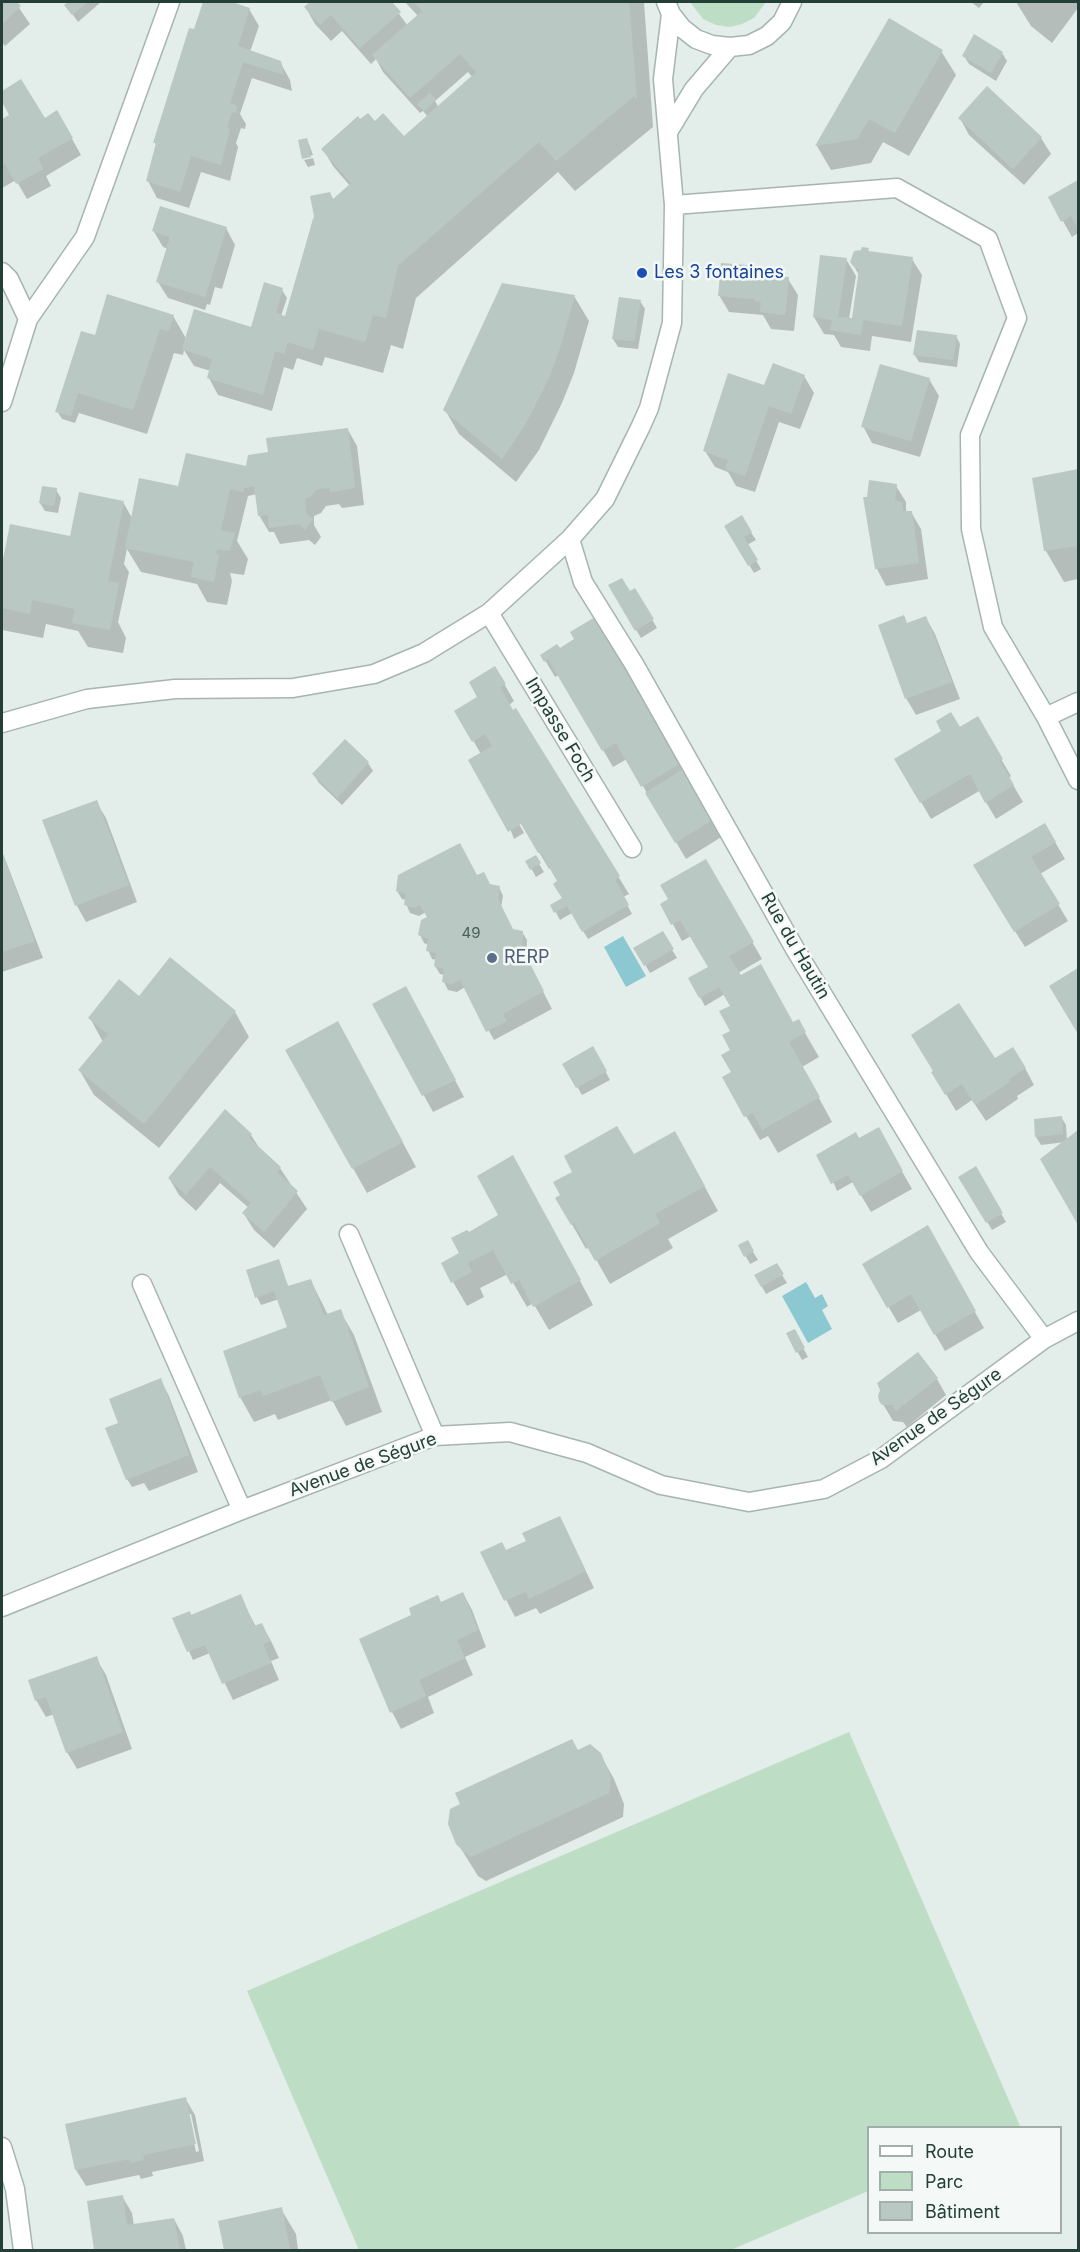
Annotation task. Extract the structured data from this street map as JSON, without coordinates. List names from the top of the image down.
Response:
{
  "streets": {
    "street": ["Impasse Foch", "Rue du Hautin", "Avenue de Ségure"]
  },
  "crossings": [
    ["Rue du Hautin", "Avenue de Ségure"]
  ],
  "places": ["Les 3 fontaines", "RERP"],
  "house_numbers": ["49"],
  "legend": ["Route", "Parc", "Bâtiment"]
}
